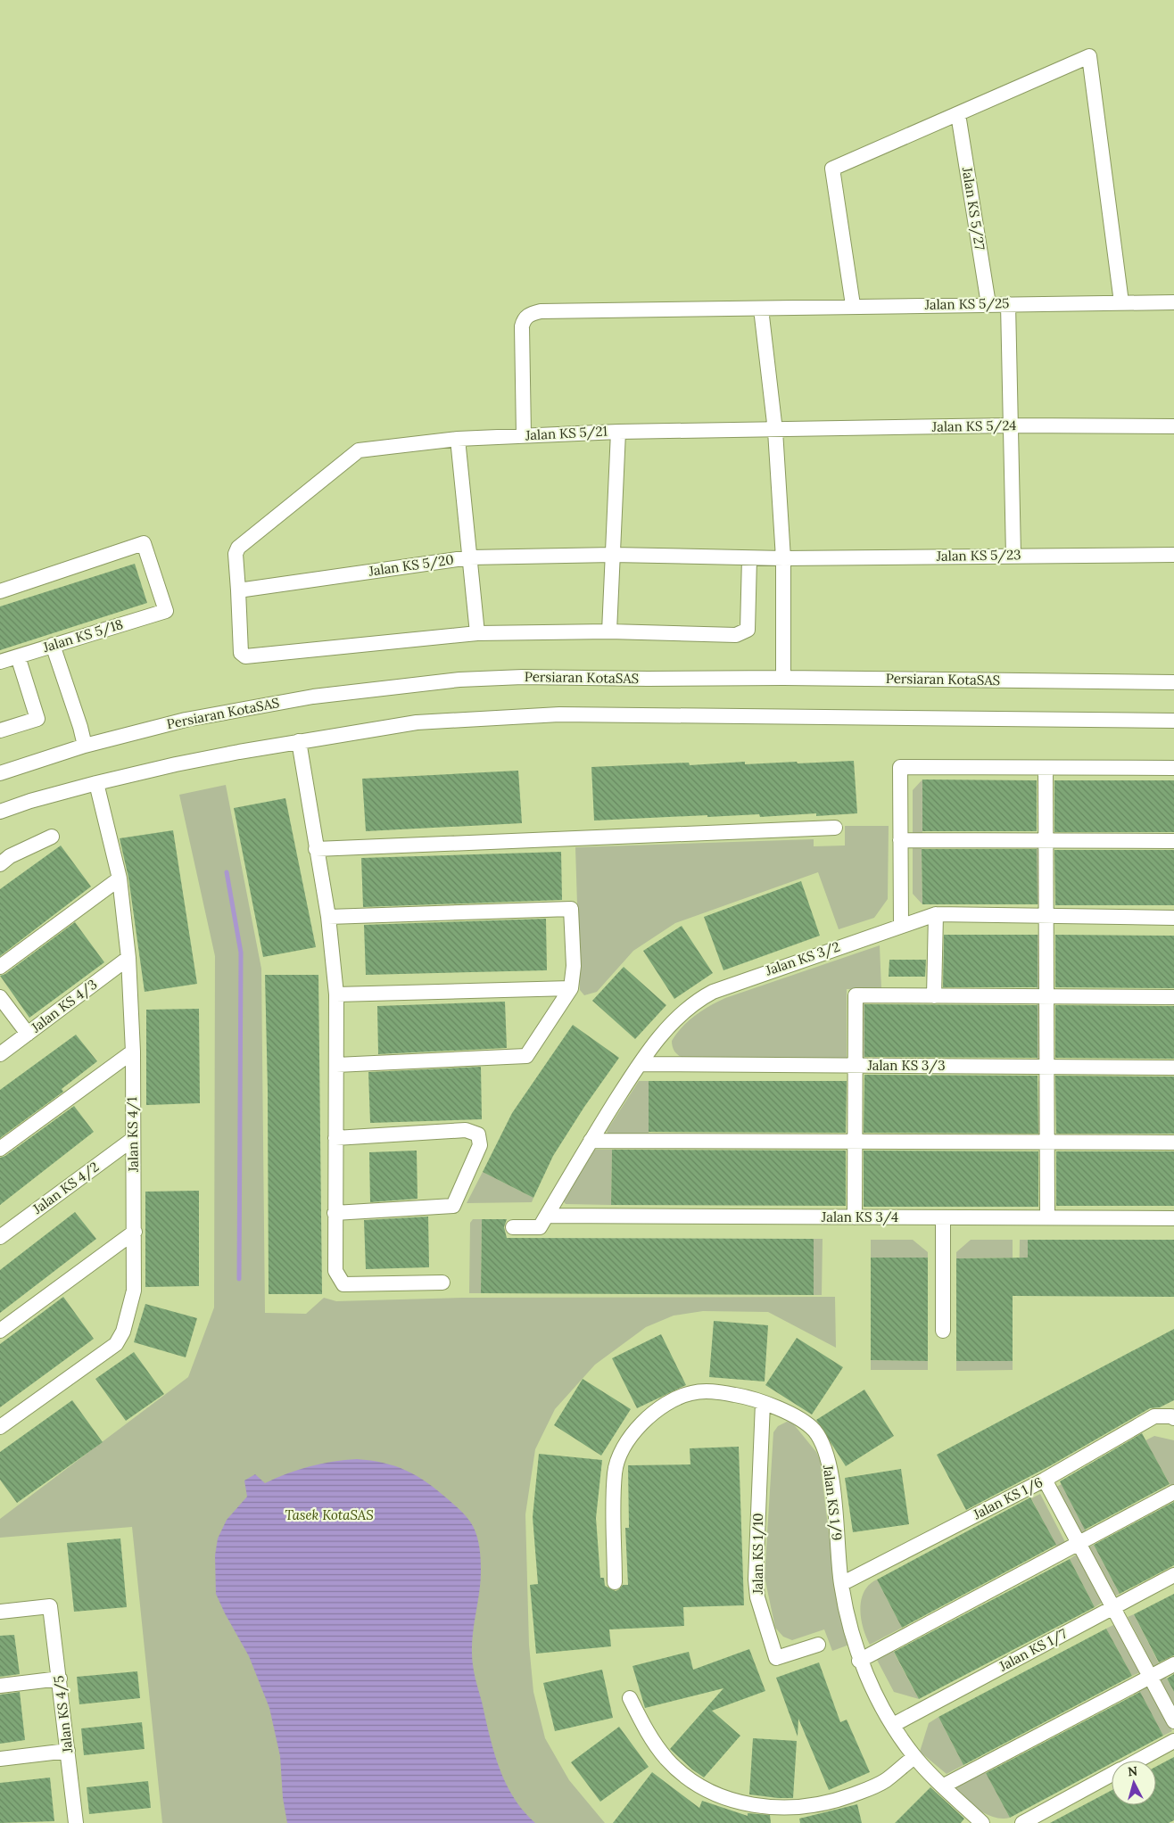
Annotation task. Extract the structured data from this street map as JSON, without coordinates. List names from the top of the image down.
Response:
{
  "streets": {
    "street": [
      "Jalan KS 5/27",
      "Jalan KS 5/25",
      "Jalan KS 5/24",
      "Jalan KS 5/21",
      "Jalan KS 5/23",
      "Jalan KS 5/20",
      "Jalan KS 5/18",
      "Persiaran KotaSAS",
      "Jalan KS 3/2",
      "Jalan KS 4/3",
      "Jalan KS 3/3",
      "Jalan KS 4/1",
      "Jalan KS 4/2",
      "Jalan KS 3/4",
      "Jalan KS 1/6",
      "Jalan KS 1/9",
      "Jalan KS 1/10",
      "Jalan KS 1/7",
      "Jalan KS 4/5"
    ]
  },
  "crossings": [
    ["Jalan KS 5/27", "Jalan KS 5/25"],
    ["Jalan KS 5/25", "Jalan KS 5/21"],
    ["Jalan KS 5/24", "Jalan KS 5/21"],
    ["Jalan KS 5/21", "Jalan KS 5/20"],
    ["Jalan KS 5/23", "Jalan KS 5/20"],
    ["Jalan KS 3/2", "Jalan KS 3/3"],
    ["Jalan KS 3/2", "Jalan KS 3/4"],
    ["Jalan KS 4/3", "Jalan KS 4/1"],
    ["Jalan KS 4/1", "Jalan KS 4/2"],
    ["Jalan KS 1/6", "Jalan KS 1/9"],
    ["Jalan KS 1/9", "Jalan KS 1/10"],
    ["Jalan KS 1/9", "Jalan KS 1/7"]
  ],
  "parks": ["Tasek KotaSAS"],
  "north": "top"
}
